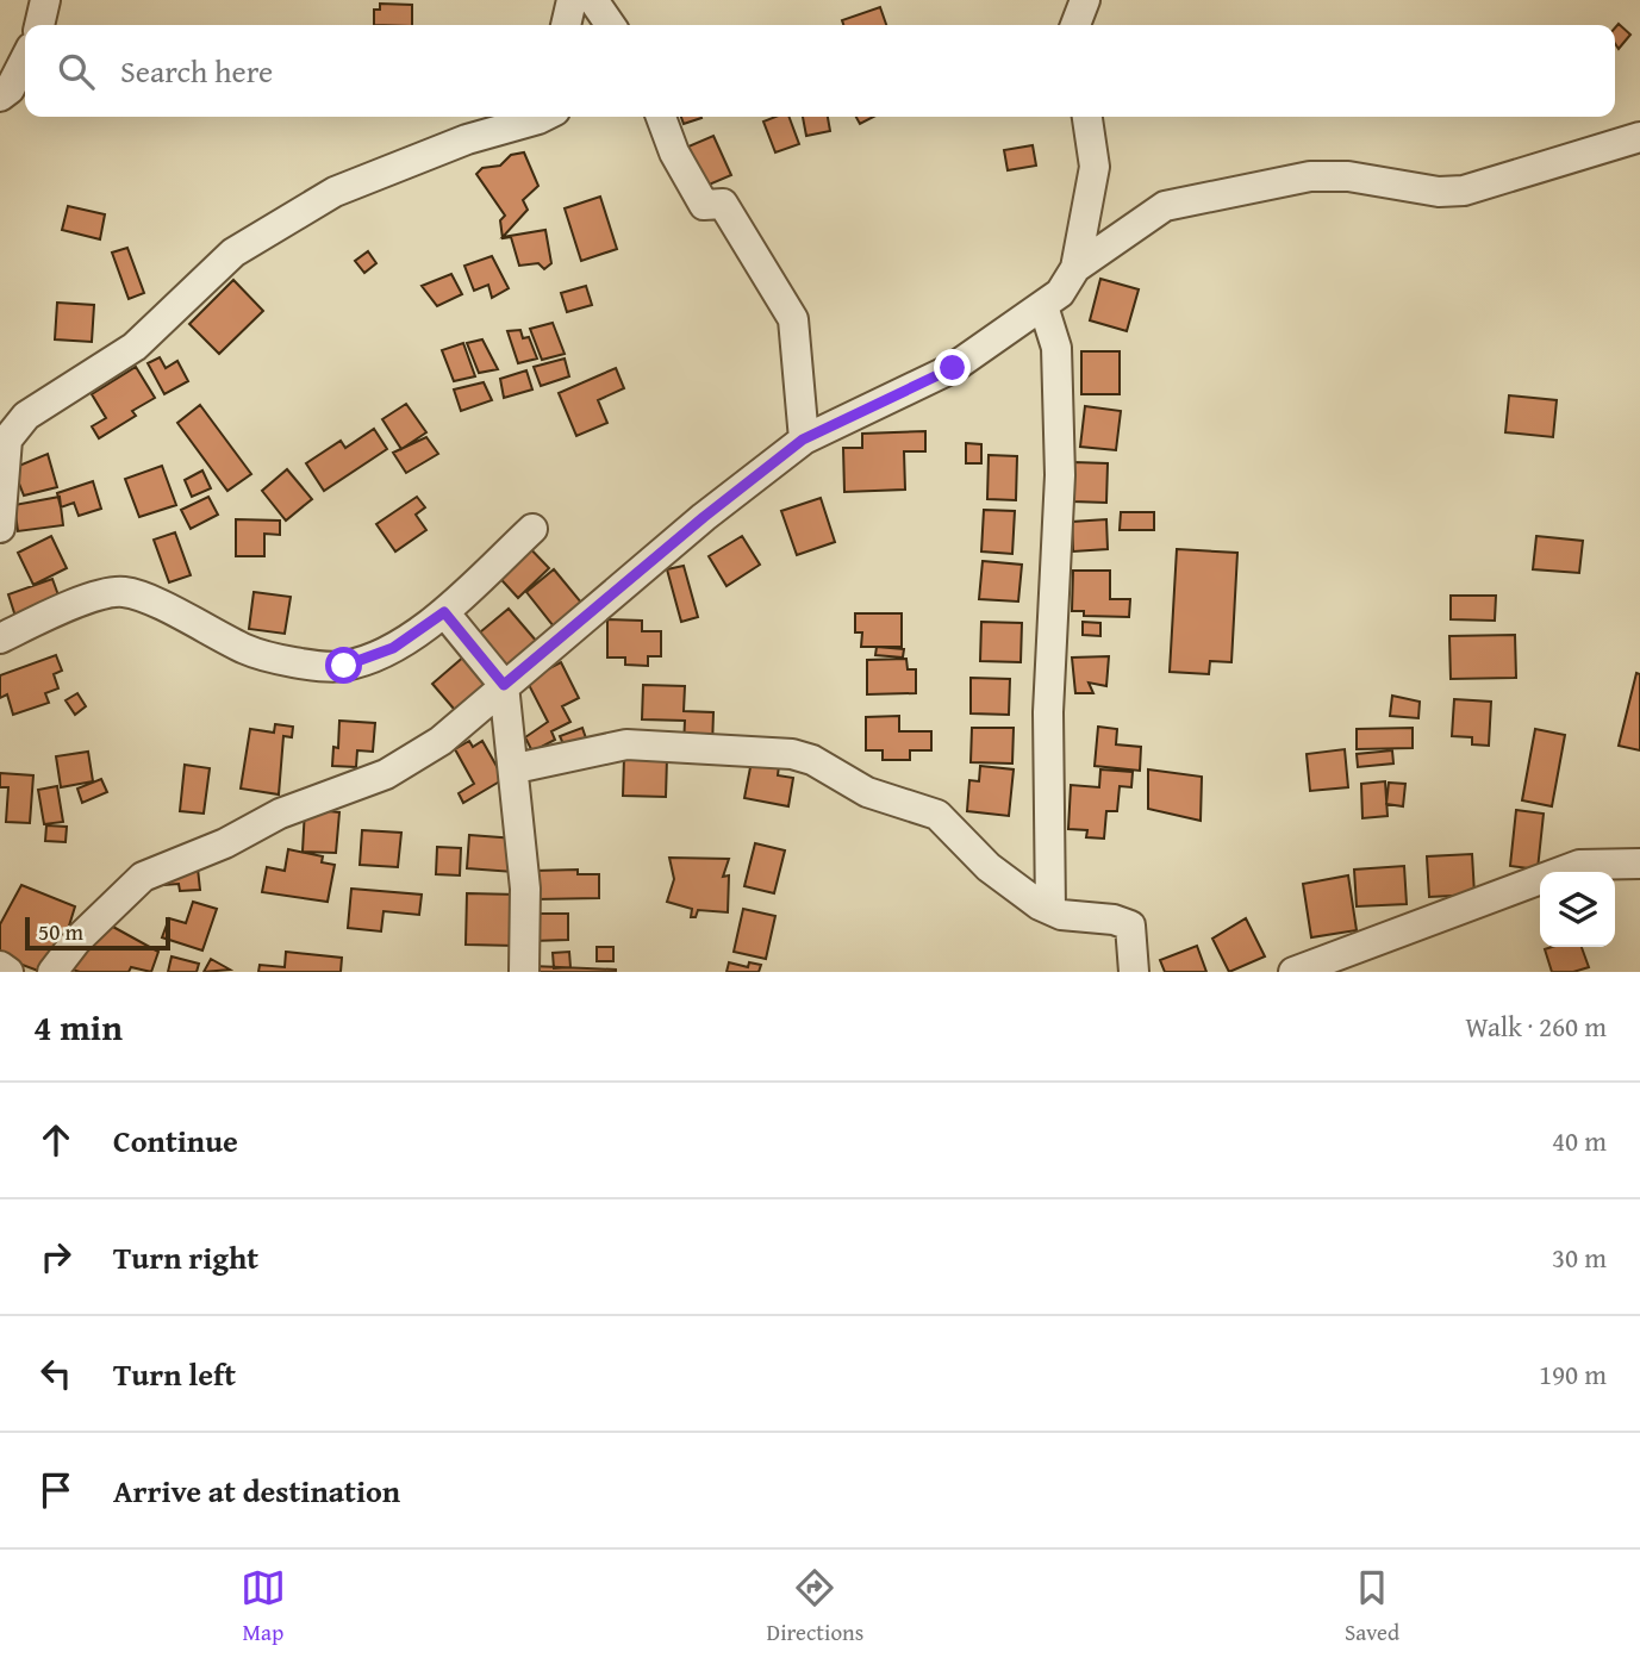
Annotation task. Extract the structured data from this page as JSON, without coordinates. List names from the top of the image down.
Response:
{
  "scale_bar": "50 m",
  "page": {
    "search": "Search here",
    "scale": "50 m",
    "heading": ["4 min", "Walk · 260 m"],
    "list": [
      ["Continue", "40 m"],
      ["Turn right", "30 m"],
      ["Turn left", "190 m"],
      "Arrive at destination"
    ],
    "nav": ["Map", "Directions", "Saved"]
  }
}
